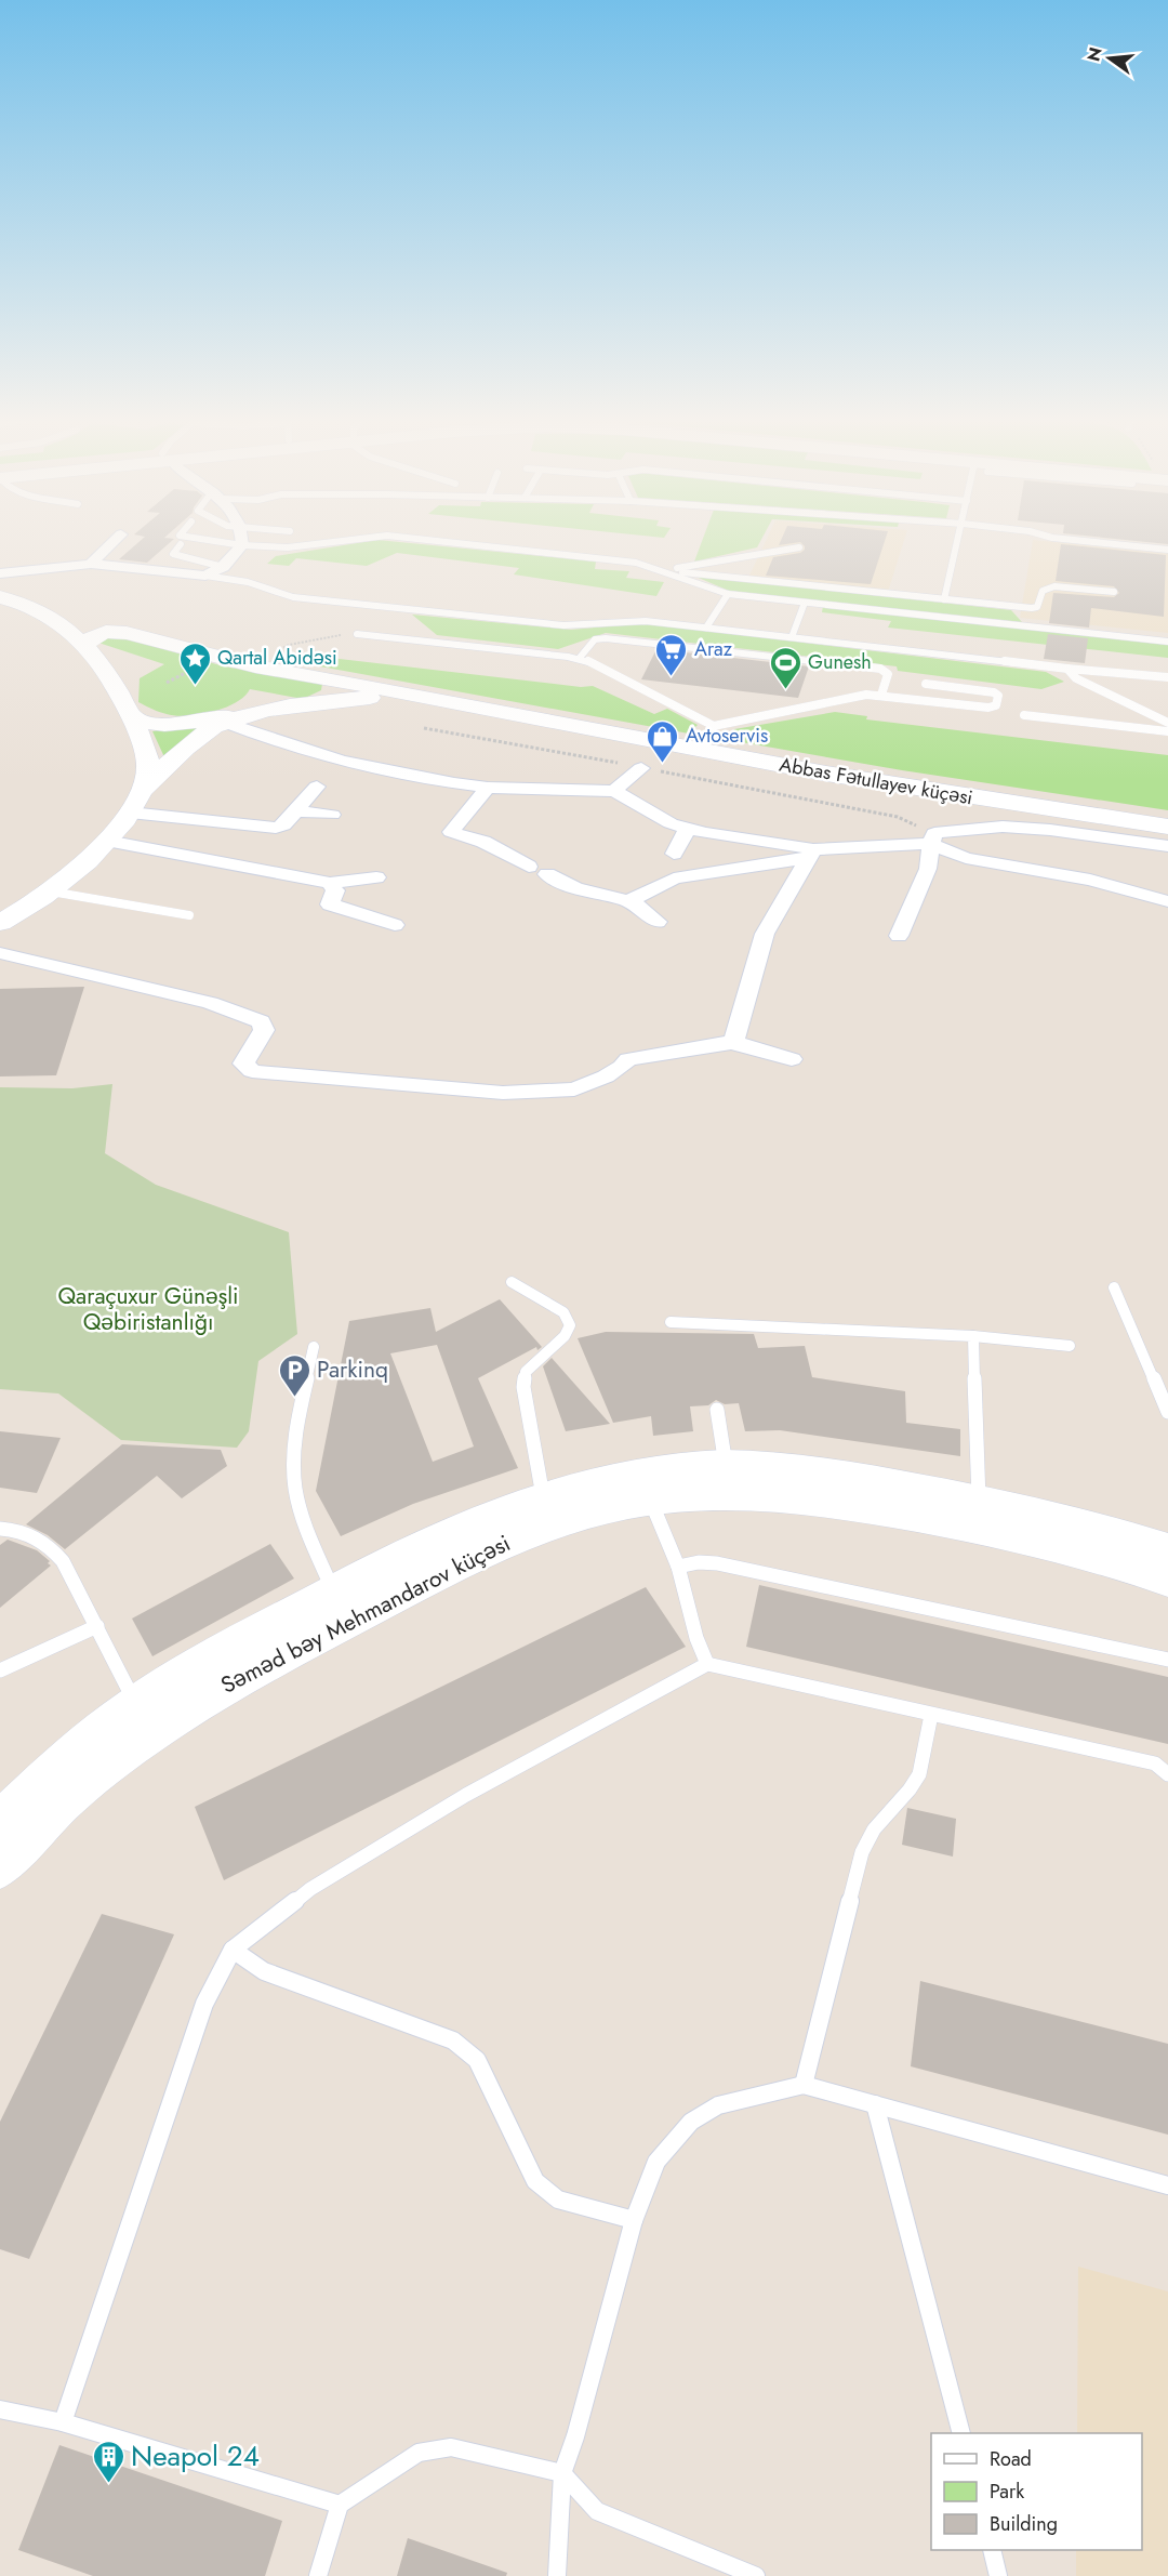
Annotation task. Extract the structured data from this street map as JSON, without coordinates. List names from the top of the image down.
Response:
{
  "streets": {
    "main road": ["Abbas Fətullayev küçəsi", "Səməd bəy Mehmandarov küçəsi"]
  },
  "parks": ["Qaraçuxur Günəşli Qəbiristanlığı"],
  "places": {
    "supermarket": ["Araz"],
    "place": ["Qartal Abidəsi"],
    "sports": ["Gunesh"],
    "shop": ["Avtoservis"],
    "parking": ["Parkinq"],
    "building": ["Neapol 24"]
  },
  "legend": ["Road", "Park", "Building"],
  "north": "left"
}
